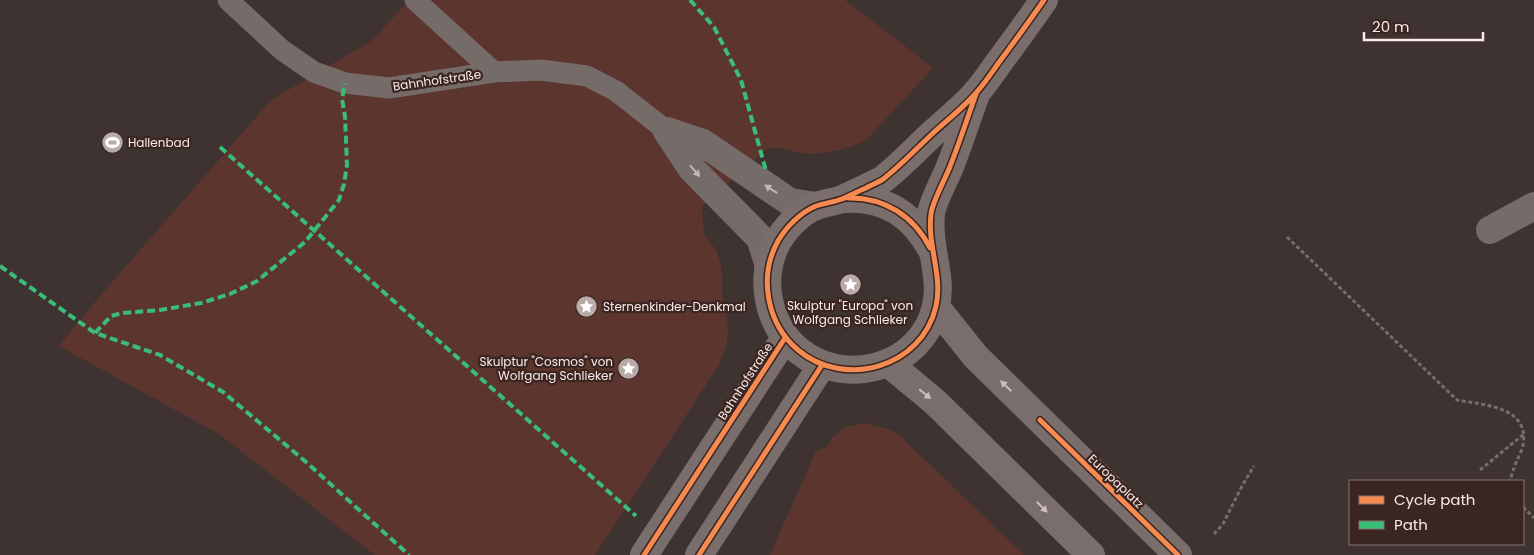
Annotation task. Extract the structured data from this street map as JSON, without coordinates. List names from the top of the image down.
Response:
{
  "streets": {
    "main road": ["Bahnhofstraße", "Europaplatz"]
  },
  "crossings": [
    ["Bahnhofstraße", "Europaplatz"]
  ],
  "places": {
    "sports": ["Hallenbad"],
    "place": ["Skulptur \"Europa\" von Wolfgang Schlieker", "Sternenkinder-Denkmal", "Skulptur \"Cosmos\" von Wolfgang Schlieker"]
  },
  "legend": ["Cycle path", "Path"],
  "scale_bar": "20 m"
}
